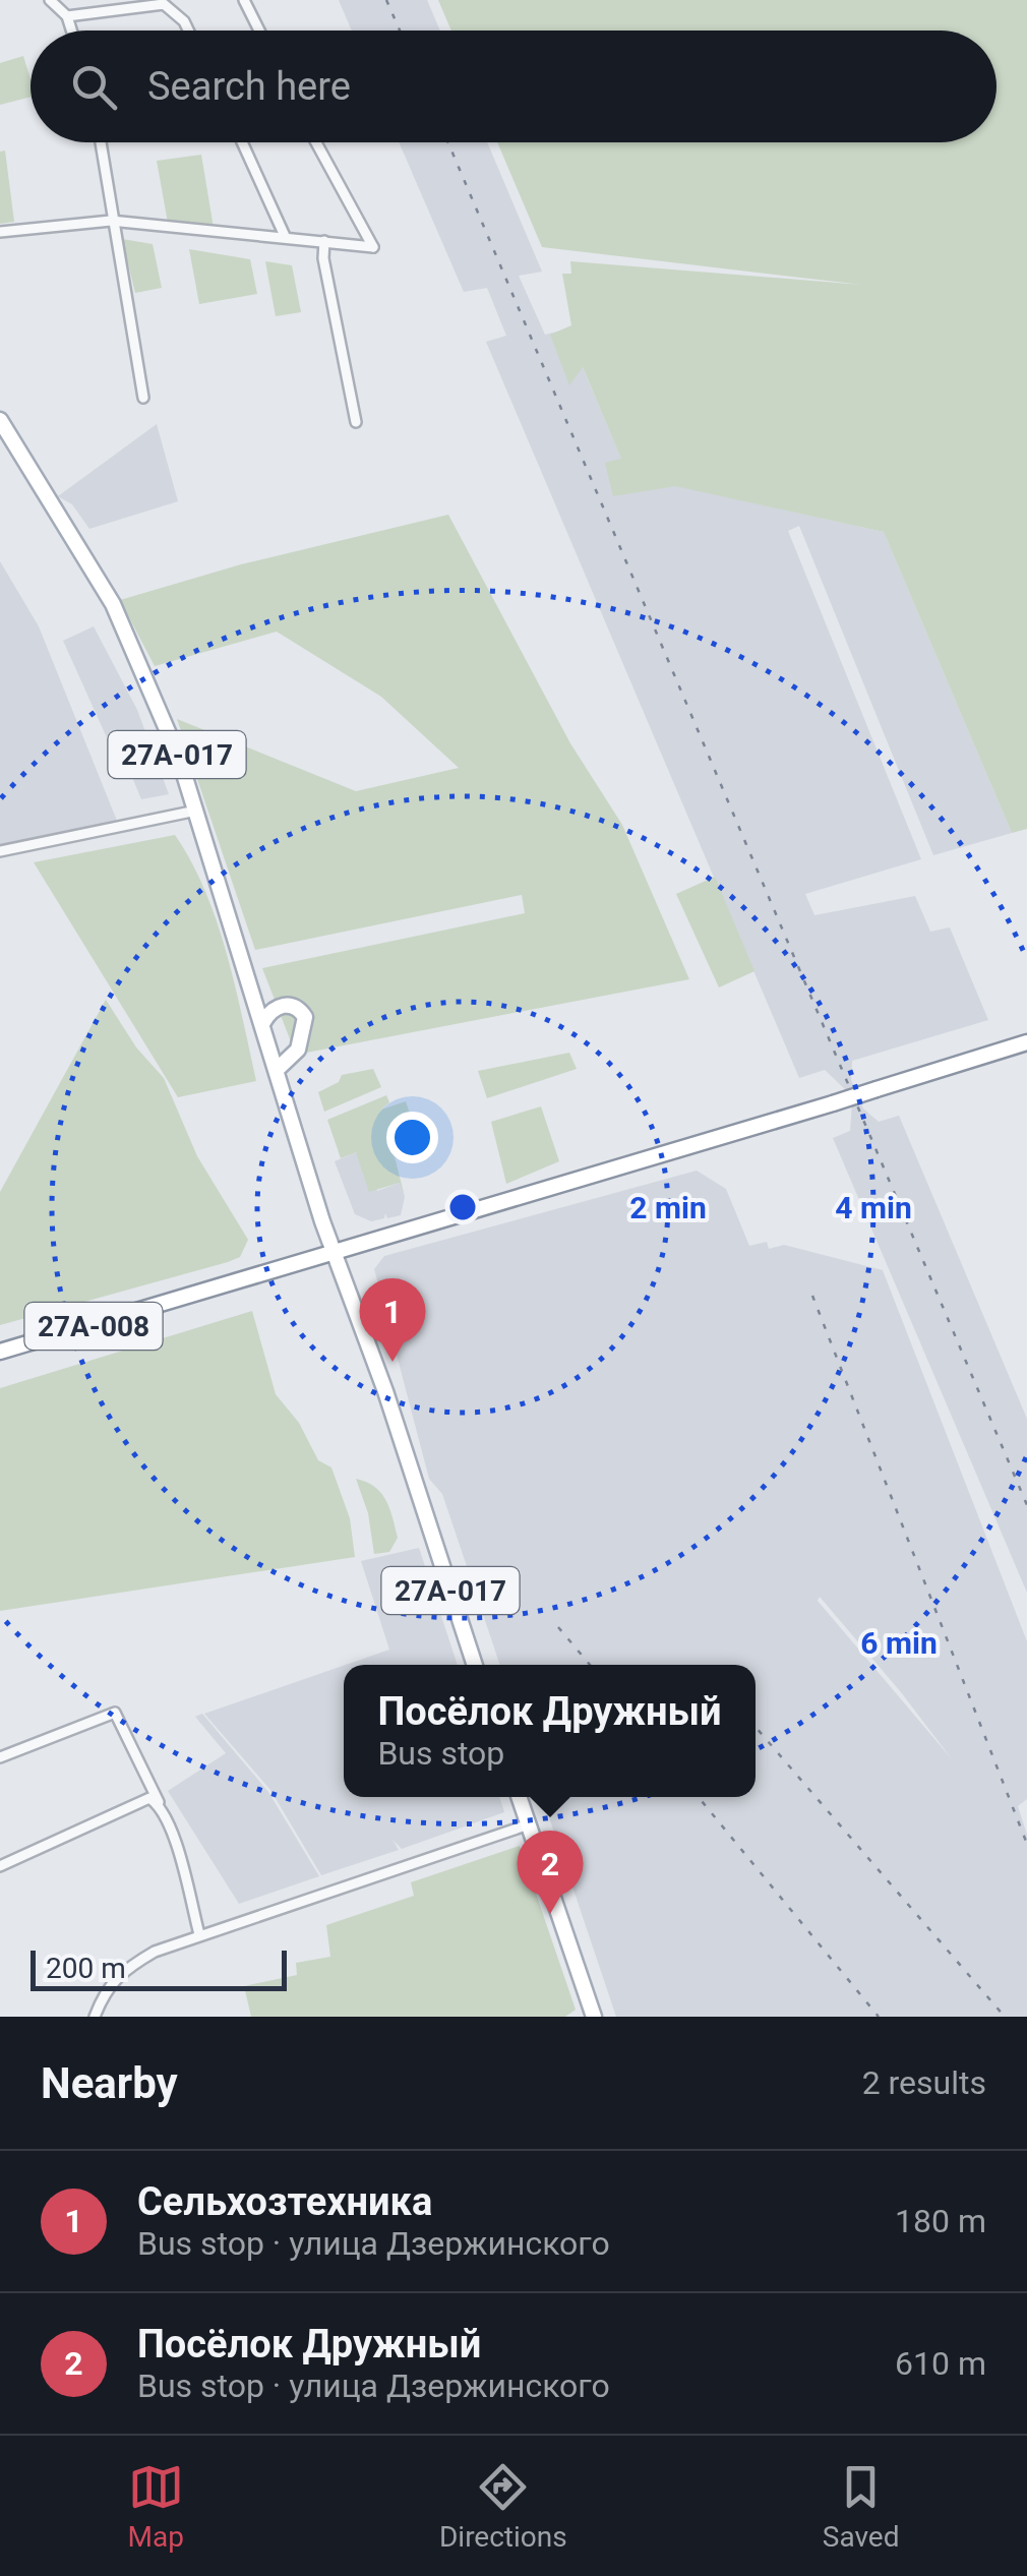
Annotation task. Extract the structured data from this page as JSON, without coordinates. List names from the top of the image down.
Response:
{
  "streets": {
    "main road": ["27А-017", "27А-008"]
  },
  "crossings": [
    ["27А-017", "27А-008"]
  ],
  "scale_bar": "200 m",
  "page": {
    "search": "Search here",
    "pins": ["1", "2"],
    "popup": ["Посёлок Дружный", "Bus stop"],
    "scale": "200 m",
    "heading": ["Nearby", "2 results"],
    "list": [
      {
        "mark": "1",
        "name": "Сельхозтехника",
        "note": "Bus stop · улица Дзержинского",
        "value": "180 m"
      },
      {
        "mark": "2",
        "name": "Посёлок Дружный",
        "note": "Bus stop · улица Дзержинского",
        "value": "610 m"
      }
    ],
    "nav": ["Map", "Directions", "Saved"]
  },
  "rings": ["2 min", "4 min", "6 min"]
}
